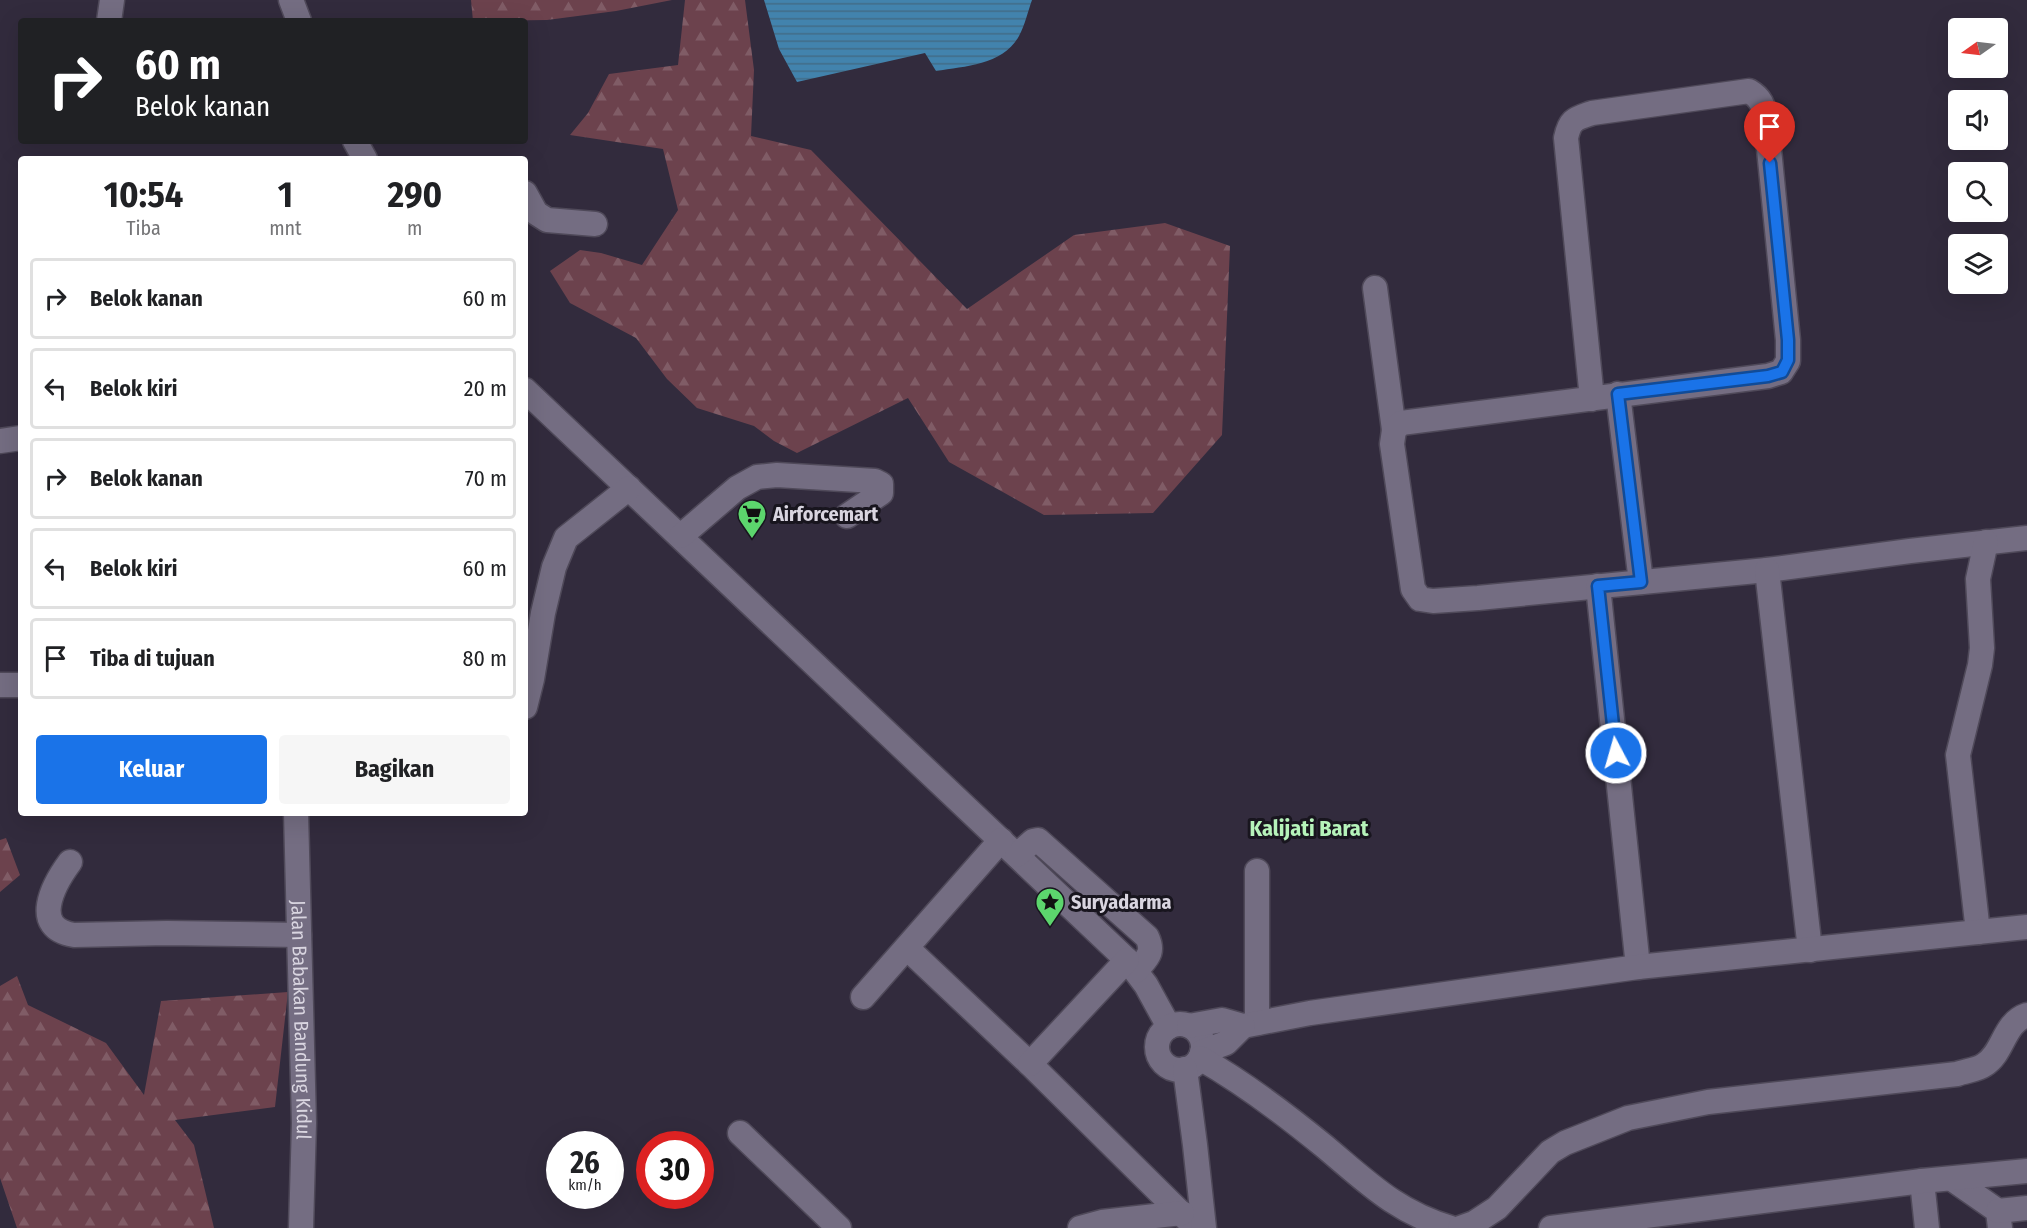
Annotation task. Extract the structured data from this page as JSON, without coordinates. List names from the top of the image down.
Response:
{
  "streets": {
    "street": ["Jalan Babakan Bandung Kidul"]
  },
  "districts": ["Kalijati Barat"],
  "places": {
    "supermarket": ["Airforcemart"],
    "place": ["Suryadarma"]
  },
  "north": "left",
  "page": {
    "turn": ["60 m", "Belok kanan"],
    "eta": [
      "10:54",
      "Tiba",
      "1",
      "mnt",
      "290",
      "m"
    ],
    "list": [
      {
        "name": "Belok kanan",
        "value": "60 m"
      },
      {
        "name": "Belok kiri",
        "value": "20 m"
      },
      {
        "name": "Belok kanan",
        "value": "70 m"
      },
      {
        "name": "Belok kiri",
        "value": "60 m"
      },
      {
        "name": "Tiba di tujuan",
        "value": "80 m"
      }
    ],
    "buttons": ["Keluar", "Bagikan"],
    "speed": "26 km/h",
    "limit": "30"
  }
}
